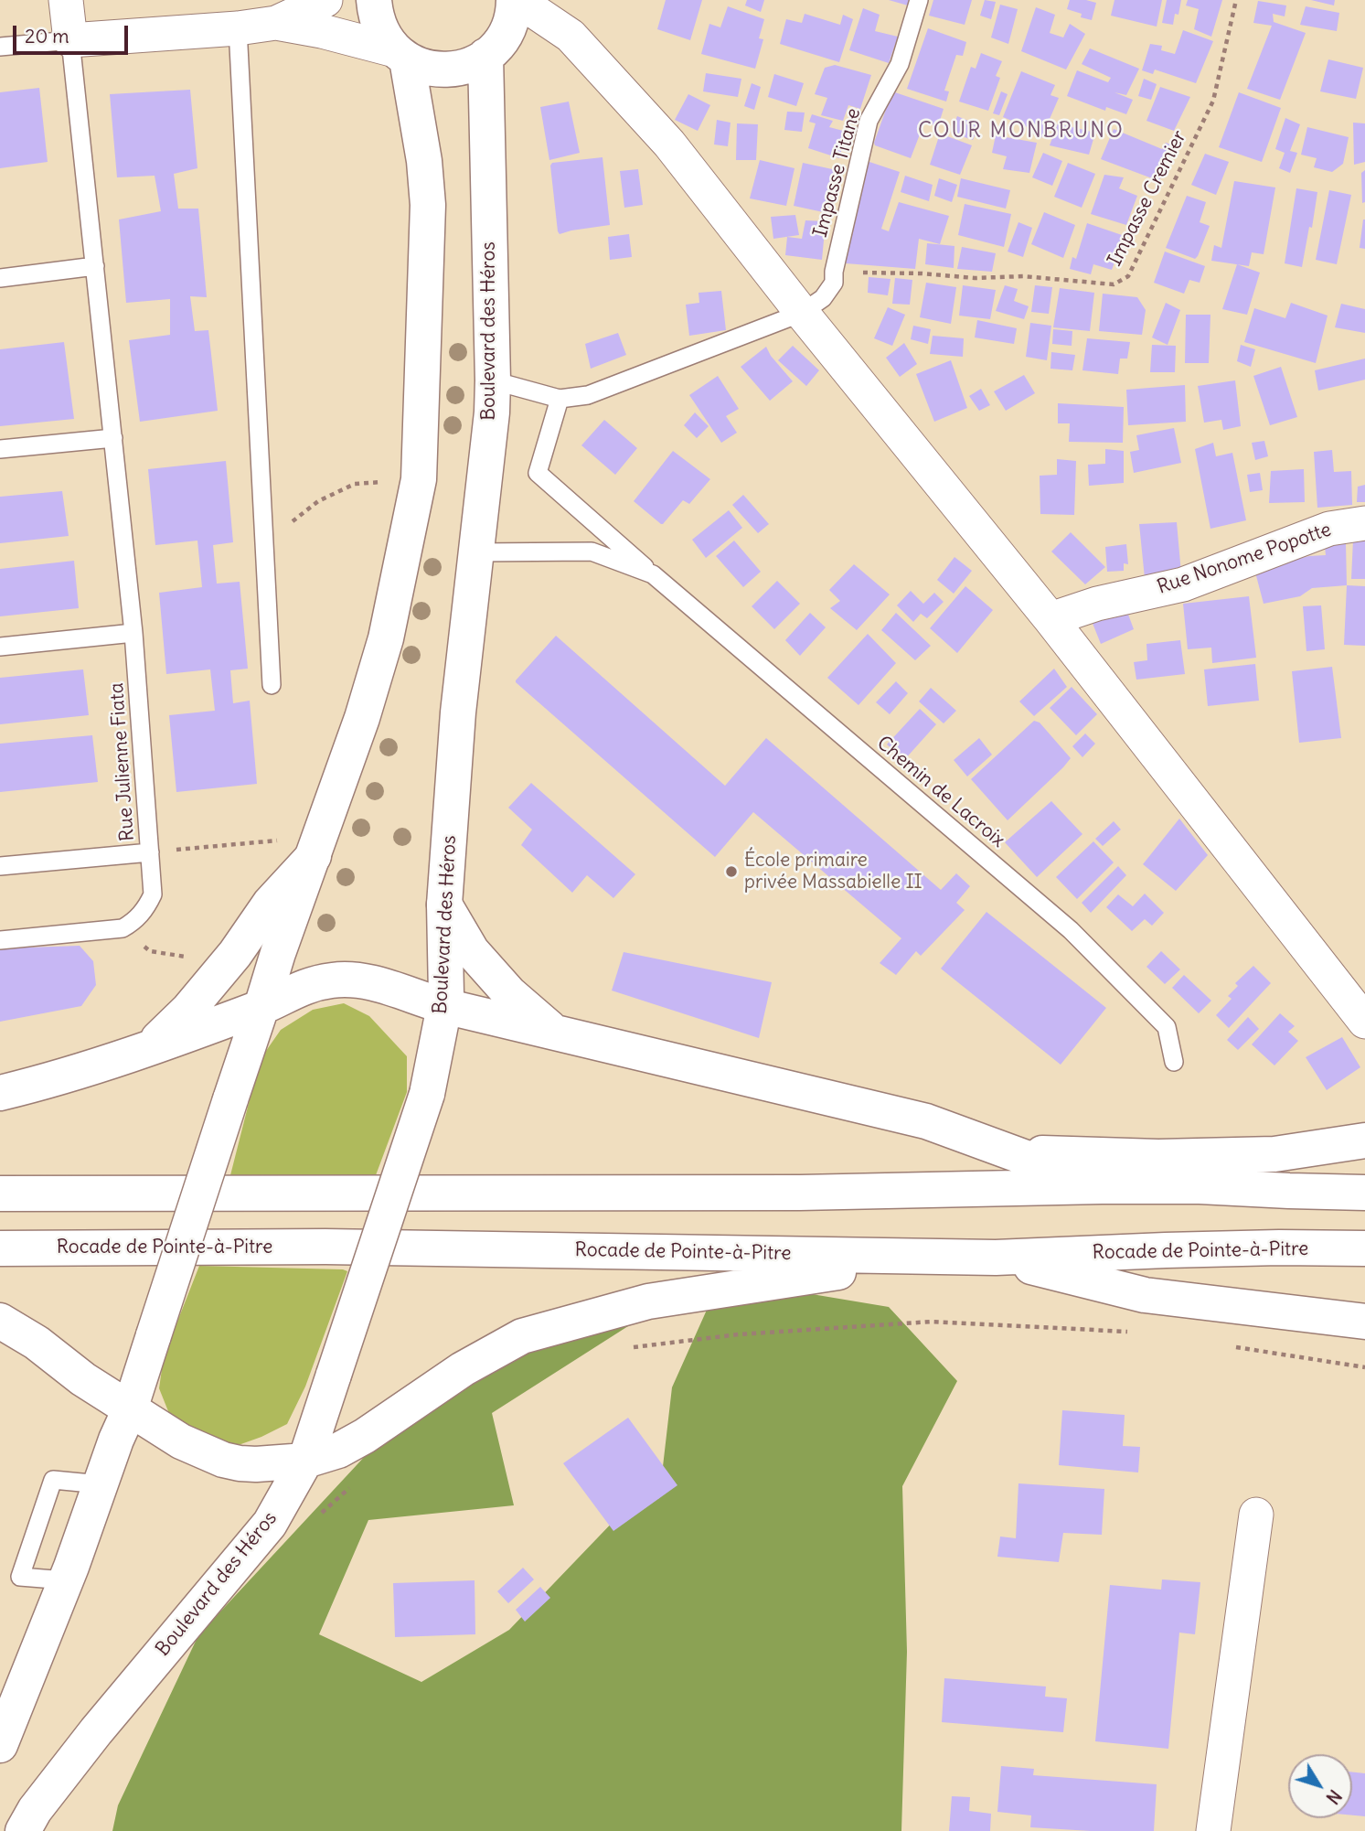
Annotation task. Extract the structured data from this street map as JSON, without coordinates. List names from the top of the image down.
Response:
{
  "streets": {
    "main road": ["Boulevard des Héros", "Rocade de Pointe-à-Pitre"],
    "street": ["Rue Nonome Popotte"],
    "lane": ["Impasse Titane", "Rue Julienne Fiata", "Chemin de Lacroix"],
    "path": ["Impasse Cremier"]
  },
  "crossings": [
    ["Impasse Titane", "Impasse Cremier"],
    ["Impasse Titane", "Chemin de Lacroix"],
    ["Boulevard des Héros", "Chemin de Lacroix"]
  ],
  "districts": ["COUR MONBRUNO"],
  "places": ["École primaire privée Massabielle II"],
  "scale_bar": "20 m",
  "north": "bottom right"
}
